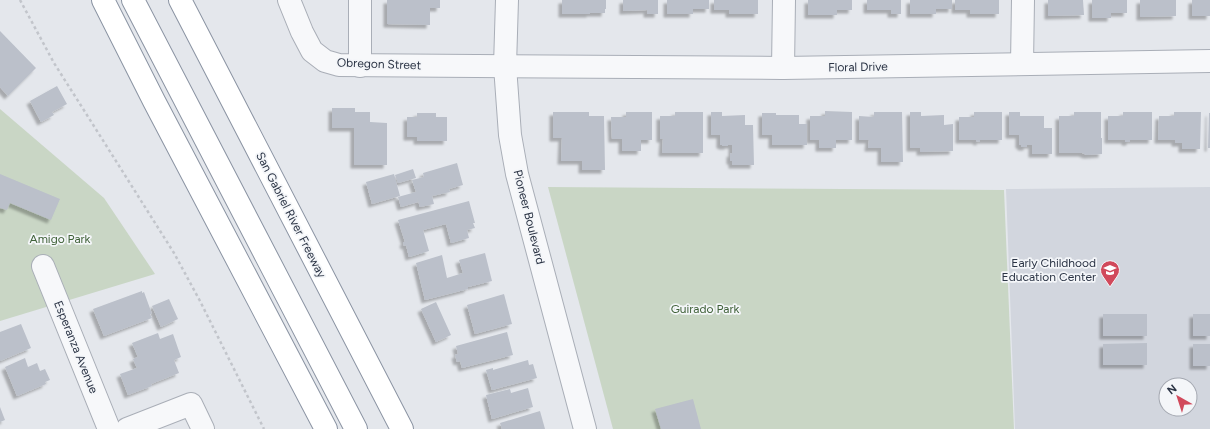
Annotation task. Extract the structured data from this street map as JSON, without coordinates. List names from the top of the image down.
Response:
{
  "streets": {
    "highway": ["San Gabriel River Freeway"],
    "street": [
      "Obregon Street",
      "Floral Drive",
      "Pioneer Boulevard",
      "Esperanza Avenue"
    ]
  },
  "crossings": [
    ["Obregon Street", "Floral Drive"],
    ["Obregon Street", "Pioneer Boulevard"],
    ["Floral Drive", "Pioneer Boulevard"]
  ],
  "parks": ["Amigo Park", "Guirado Park"],
  "places": {
    "school or university": ["Early Childhood Education Center"]
  },
  "north": "top left"
}
